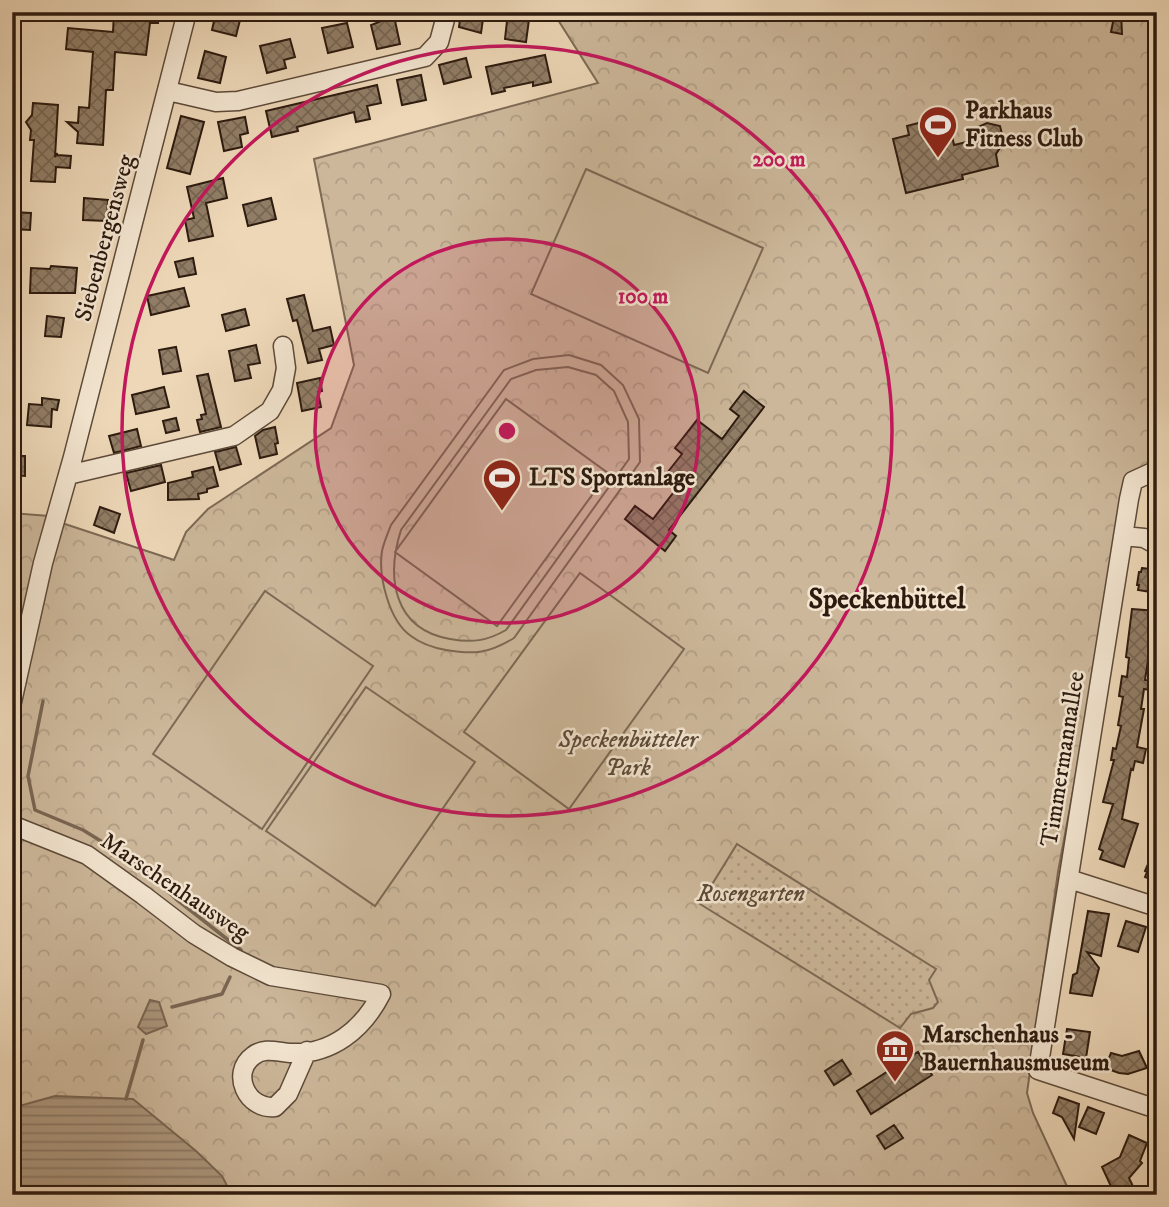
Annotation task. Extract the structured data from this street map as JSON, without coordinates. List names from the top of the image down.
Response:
{
  "streets": {
    "street": ["Siebenbergensweg", "Timmermannallee", "Marschenhausweg"]
  },
  "districts": ["Speckenbüttel"],
  "parks": ["Speckenbütteler Park", "Rosengarten"],
  "places": {
    "sports": ["Parkhaus Fitness Club", "LTS Sportanlage"],
    "museum": ["Marschenhaus - Bauernhausmuseum"]
  },
  "rings": ["200 m", "100 m"]
}
